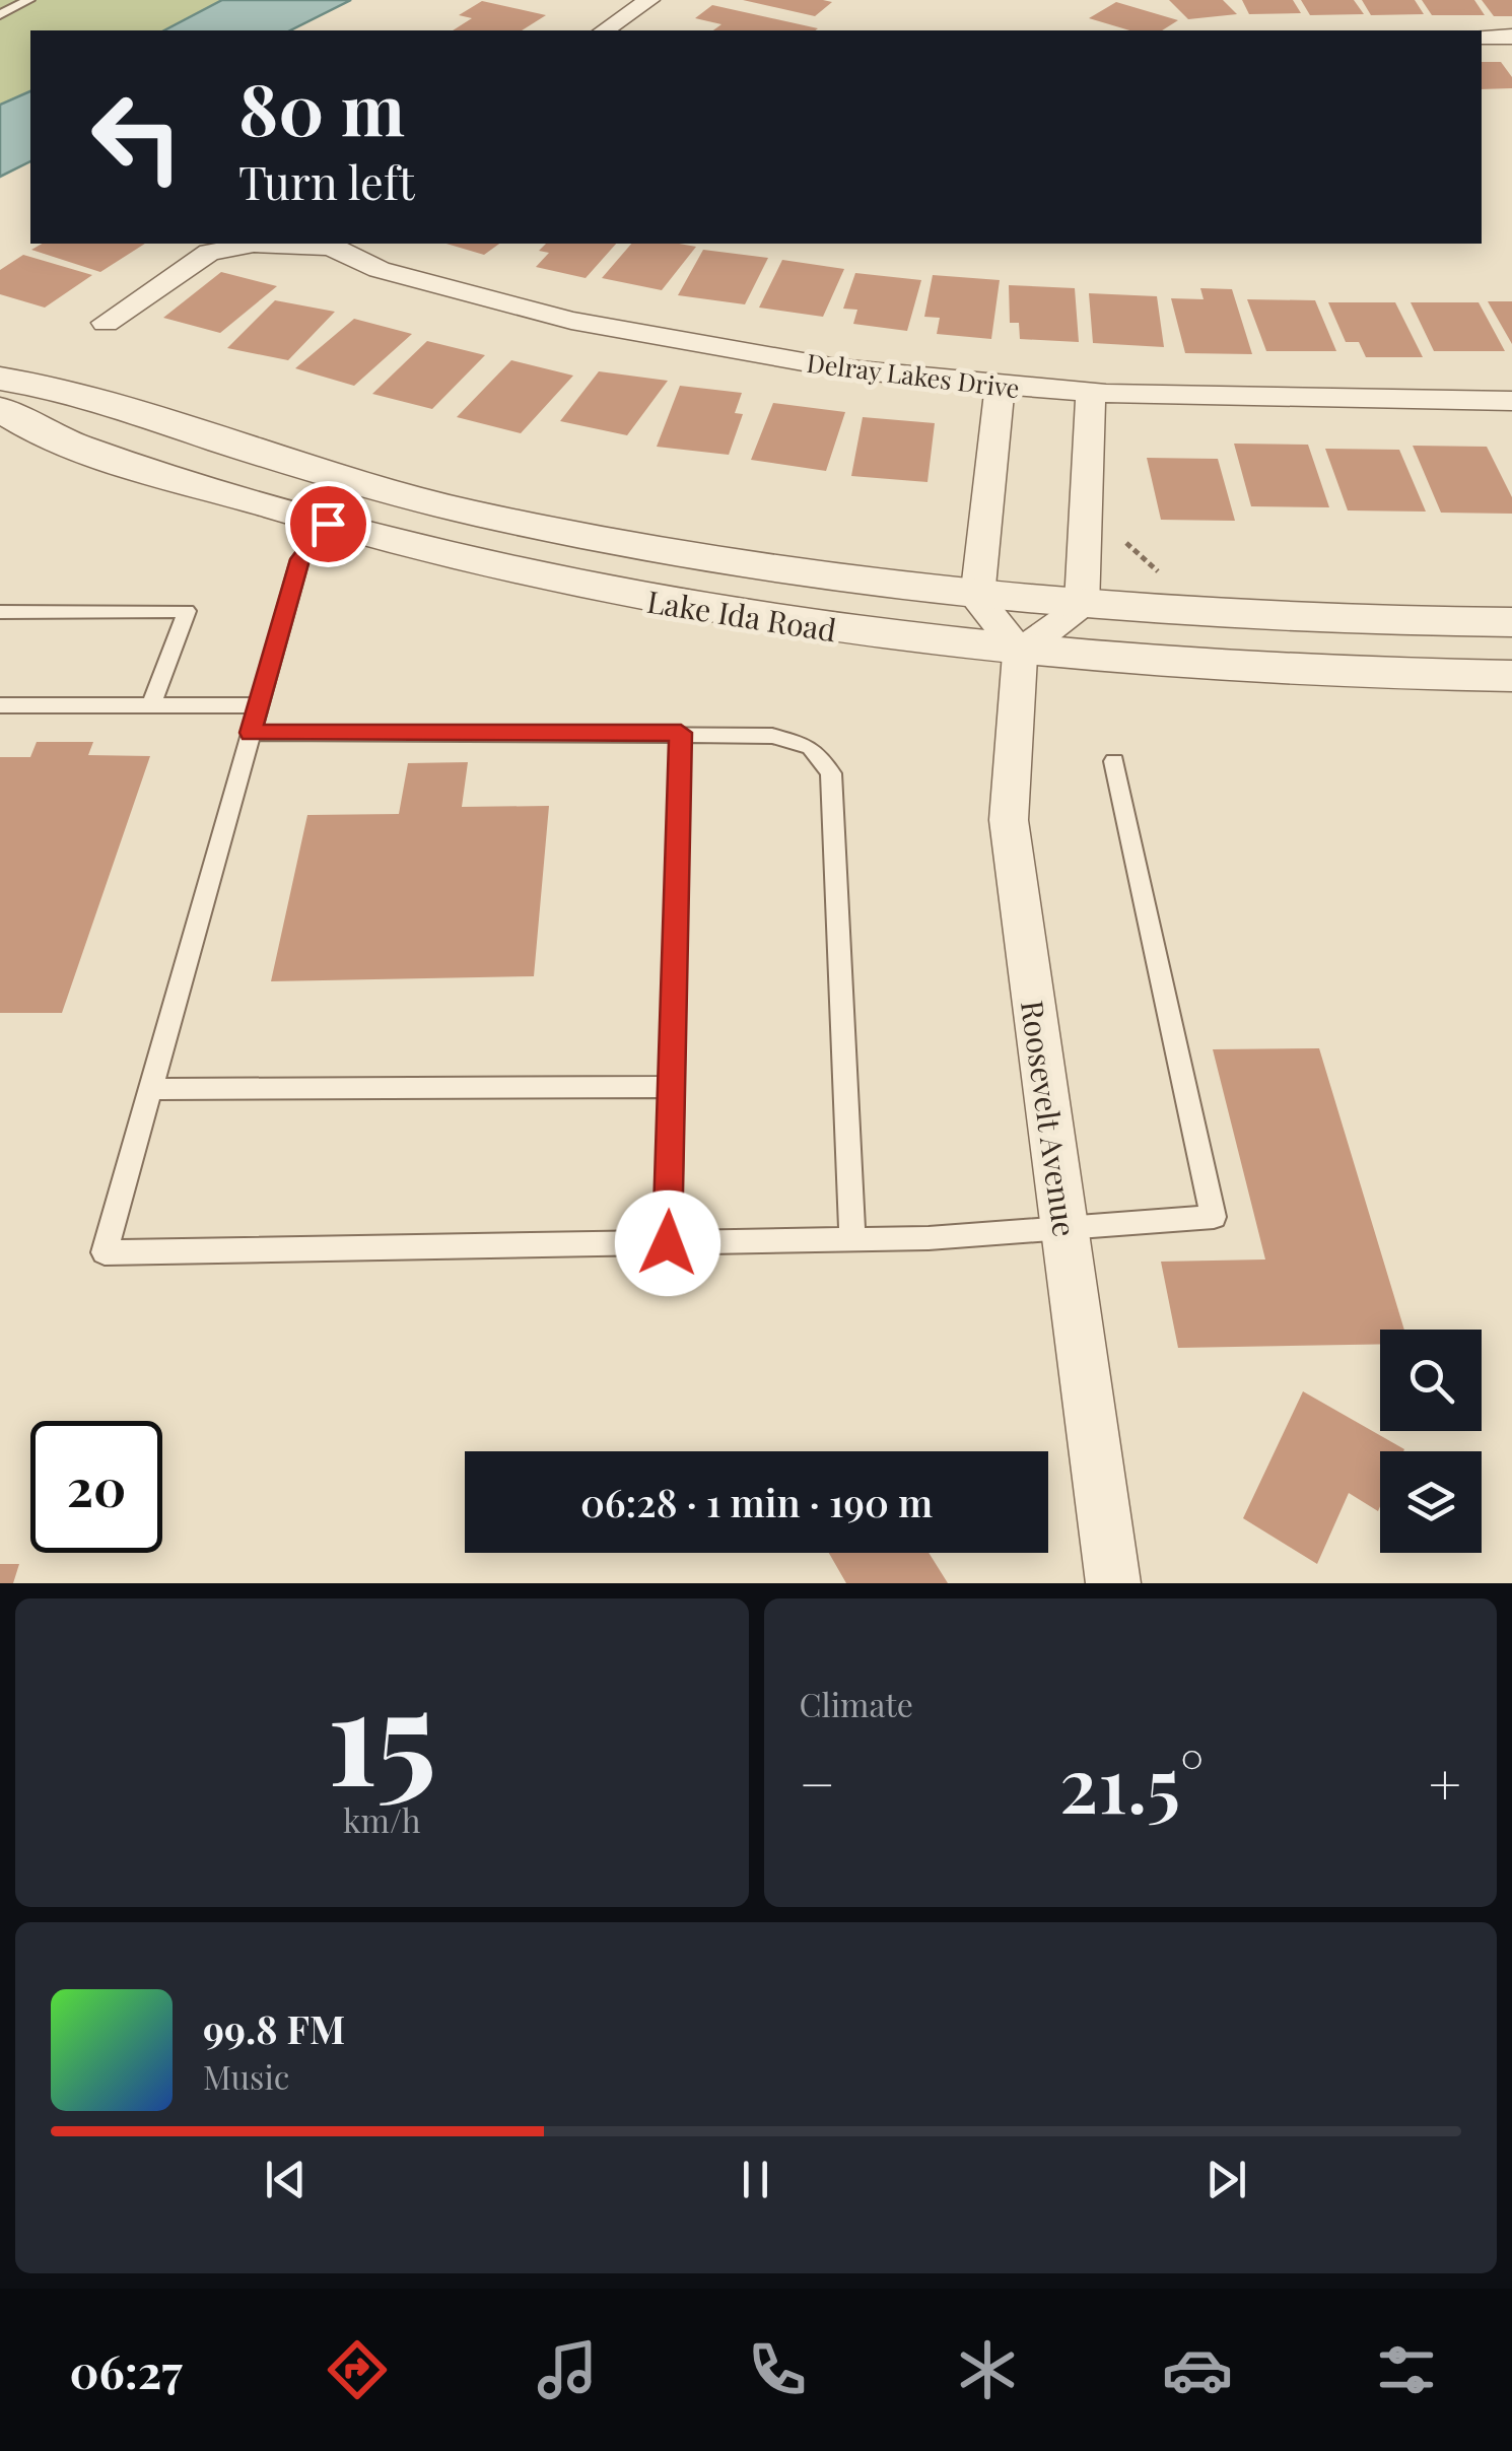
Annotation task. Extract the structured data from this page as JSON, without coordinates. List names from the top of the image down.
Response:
{
  "streets": {
    "street": ["Delray Lakes Drive", "Lake Ida Road", "Roosevelt Avenue"]
  },
  "crossings": [
    ["Lake Ida Road", "Roosevelt Avenue"]
  ],
  "page": {
    "turn": ["80 m", "Turn left"],
    "limit": "20",
    "trip": "06:28 · 1 min · 190 m",
    "tile": [
      ["15", "km/h"],
      "Climate"
    ],
    "heat": ["−", "21.5°", "+"],
    "song": ["99.8 FM", "Music"],
    "tabs": "06:27"
  }
}
